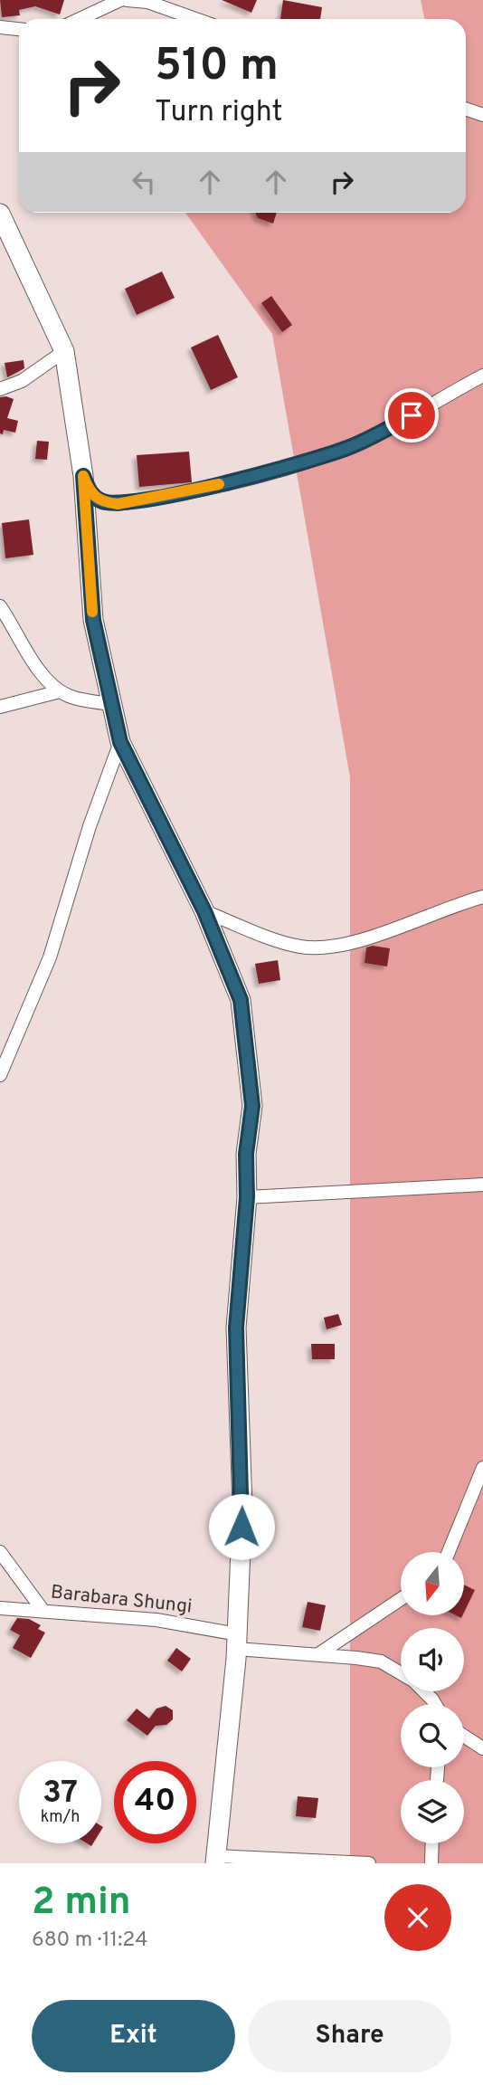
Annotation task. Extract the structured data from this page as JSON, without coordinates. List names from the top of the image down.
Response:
{
  "streets": {
    "street": ["Barabara Shungi"]
  },
  "north": "bottom",
  "page": {
    "turn": ["510 m", "Turn right"],
    "speed": "37 km/h",
    "limit": "40",
    "heading": ["2 min", "680 m · 11:24"],
    "buttons": ["Exit", "Share"]
  }
}
